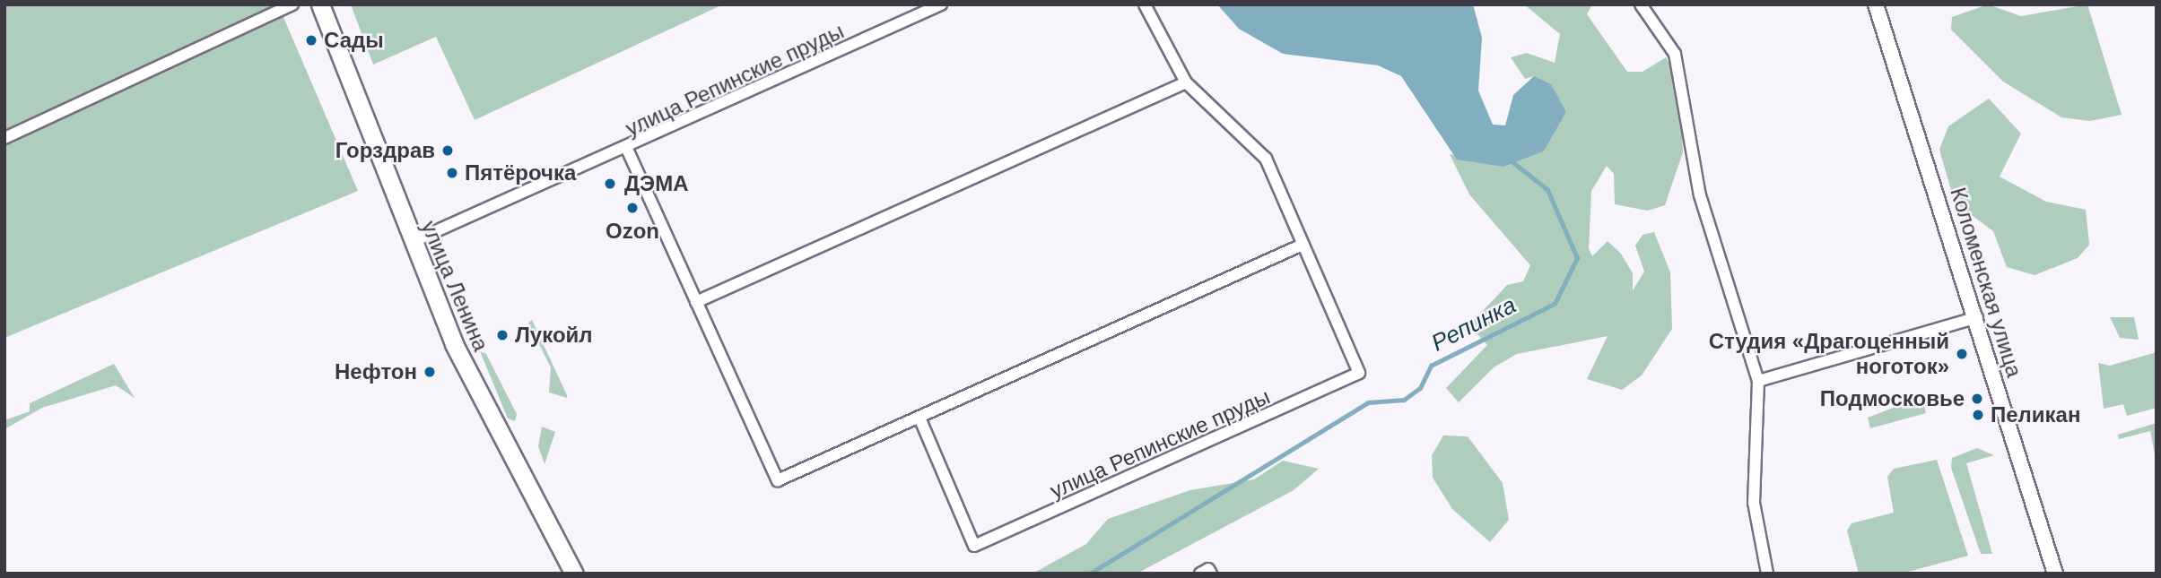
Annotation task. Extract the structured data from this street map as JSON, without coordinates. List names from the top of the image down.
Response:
{
  "streets": {
    "main road": ["улица Ленина"],
    "street": ["улица Репинские пруды", "Коломенская улица"]
  },
  "water": ["Репинка"],
  "places": [
    "Сады",
    "Горздрав",
    "Пятёрочка",
    "ДЭМА",
    "Ozon",
    "Лукойл",
    "Студия «Драгоценный ноготок»",
    "Нефтон",
    "Подмосковье",
    "Пеликан"
  ]
}
